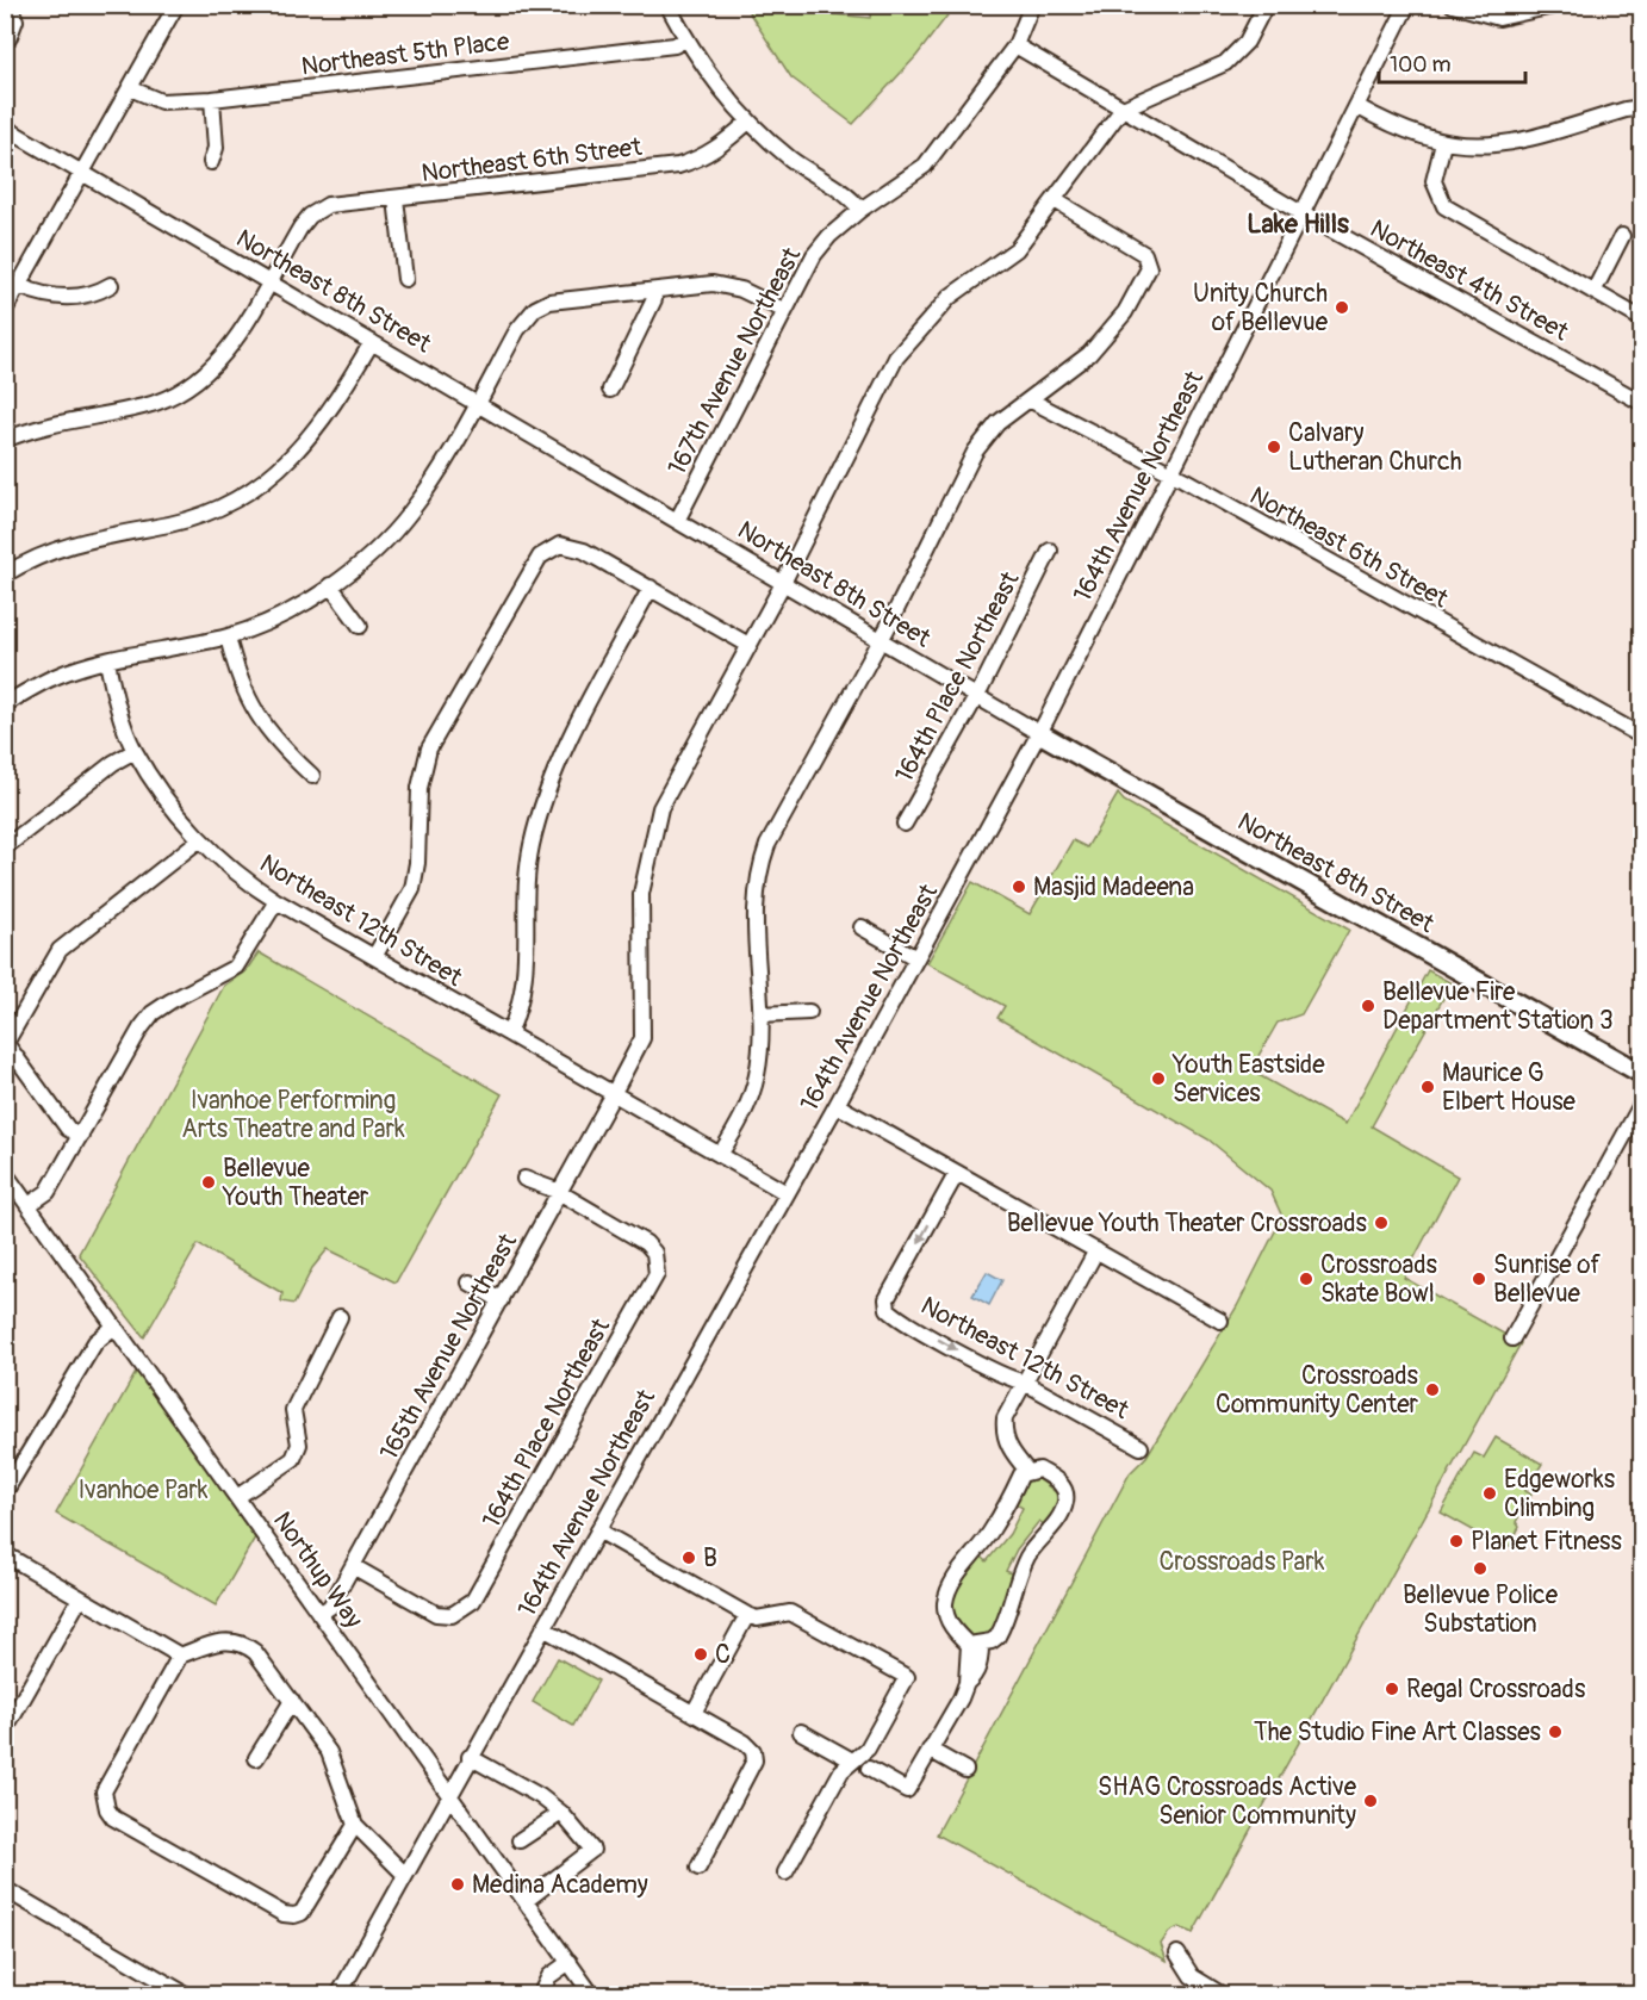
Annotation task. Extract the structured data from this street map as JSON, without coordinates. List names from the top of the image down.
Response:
{
  "streets": {
    "main road": ["Northeast 8th Street"],
    "street": [
      "Northeast 5th Place",
      "Northeast 6th Street",
      "Northeast 4th Street",
      "167th Avenue Northeast",
      "164th Avenue Northeast",
      "164th Place Northeast",
      "Northeast 12th Street",
      "165th Avenue Northeast",
      "Northup Way"
    ]
  },
  "crossings": [
    ["Northeast 6th Street", "Northeast 8th Street"],
    ["Northeast 6th Street", "164th Avenue Northeast"],
    ["Northeast 4th Street", "167th Avenue Northeast"],
    ["Northeast 4th Street", "164th Avenue Northeast"],
    ["Northeast 4th Street", "165th Avenue Northeast"],
    ["Northeast 8th Street", "167th Avenue Northeast"],
    ["Northeast 8th Street", "164th Avenue Northeast"],
    ["Northeast 8th Street", "164th Place Northeast"],
    ["Northeast 8th Street", "165th Avenue Northeast"],
    ["164th Avenue Northeast", "Northeast 12th Street"],
    ["164th Avenue Northeast", "Northup Way"],
    ["164th Place Northeast", "165th Avenue Northeast"],
    ["Northeast 12th Street", "165th Avenue Northeast"],
    ["165th Avenue Northeast", "Northup Way"]
  ],
  "districts": ["Lake Hills"],
  "parks": ["Ivanhoe Performing Arts Theatre and Park", "Ivanhoe Park", "Crossroads Park"],
  "places": [
    "Unity Church of Bellevue",
    "Calvary Lutheran Church",
    "Masjid Madeena",
    "Bellevue Fire Department Station 3",
    "Youth Eastside Services",
    "Maurice G Elbert House",
    "Bellevue Youth Theater",
    "Bellevue Youth Theater Crossroads",
    "Crossroads Skate Bowl",
    "Sunrise of Bellevue",
    "Crossroads Community Center",
    "Edgeworks Climbing",
    "Planet Fitness",
    "B",
    "Bellevue Police Substation",
    "C",
    "Regal Crossroads",
    "The Studio Fine Art Classes",
    "SHAG Crossroads Active Senior Community",
    "Medina Academy"
  ],
  "scale_bar": "100 m"
}
